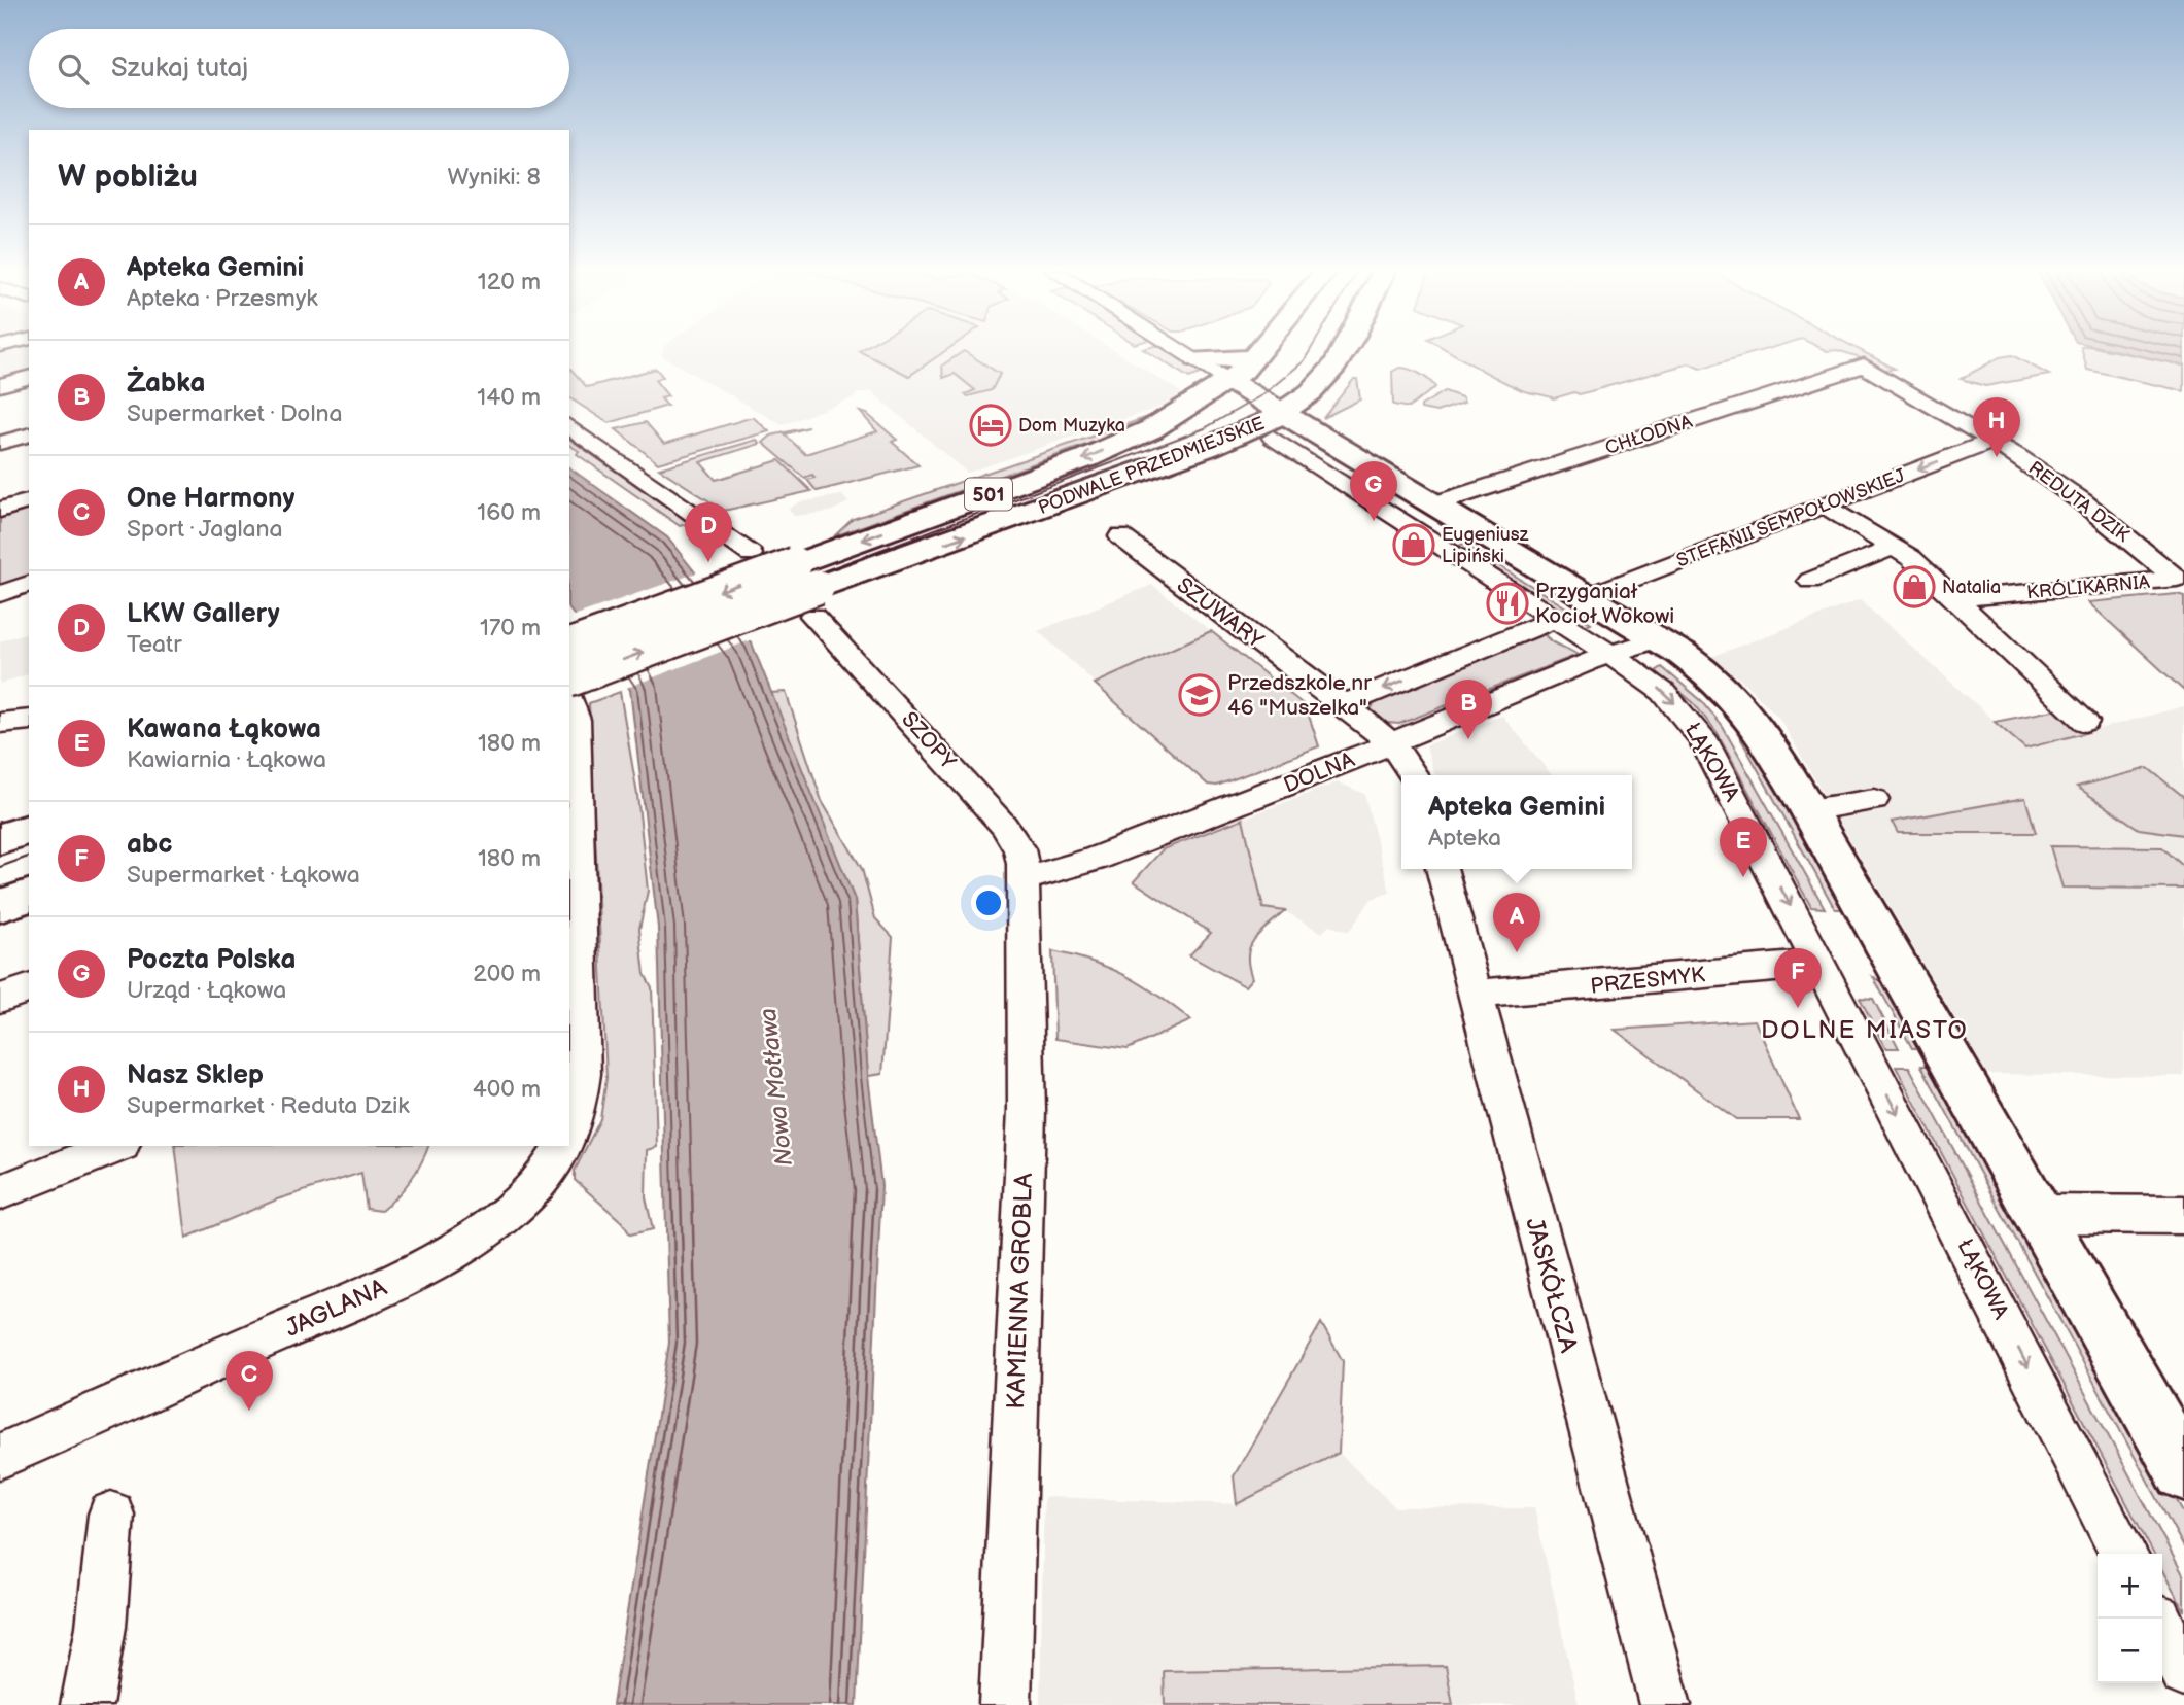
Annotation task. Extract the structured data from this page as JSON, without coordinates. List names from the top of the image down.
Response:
{
  "streets": {
    "main road": ["PODWALE PRZEDMIEJSKIE", "501", "ŁĄKOWA"],
    "street": [
      "CHŁODNA",
      "REDUTA DZIK",
      "STEFANII SEMPOŁOWSKIEJ",
      "KRÓLIKARNIA",
      "SZUWARY",
      "SZOPY",
      "DOLNA",
      "PRZESMYK",
      "JASKÓŁCZA",
      "KAMIENNA GROBLA",
      "JAGLANA"
    ]
  },
  "crossings": [
    ["CHŁODNA", "REDUTA DZIK"],
    ["CHŁODNA", "ŁĄKOWA"],
    ["PODWALE PRZEDMIEJSKIE", "SZOPY"],
    ["PODWALE PRZEDMIEJSKIE", "ŁĄKOWA"],
    ["REDUTA DZIK", "STEFANII SEMPOŁOWSKIEJ"],
    ["REDUTA DZIK", "KRÓLIKARNIA"],
    ["STEFANII SEMPOŁOWSKIEJ", "ŁĄKOWA"],
    ["SZUWARY", "DOLNA"],
    ["SZOPY", "DOLNA"],
    ["SZOPY", "KAMIENNA GROBLA"],
    ["ŁĄKOWA", "DOLNA"],
    ["ŁĄKOWA", "PRZESMYK"],
    ["DOLNA", "KAMIENNA GROBLA"],
    ["PRZESMYK", "JASKÓŁCZA"]
  ],
  "one_way": ["STEFANII SEMPOŁOWSKIEJ"],
  "districts": ["DOLNE MIASTO"],
  "water": ["Nowa Motława"],
  "places": {
    "hotel": ["Dom Muzyka"],
    "shop": ["Eugeniusz Lipiński", "Natalia"],
    "restaurant": ["Przyganiał Kocioł Wokowi"],
    "school or university": ["Przedszkole nr 46 \"Muszelka\""]
  },
  "page": {
    "search": "Szukaj tutaj",
    "heading": ["W pobliżu", "Wyniki: 8"],
    "list": [
      {
        "mark": "A",
        "name": "Apteka Gemini",
        "note": "Apteka · Przesmyk",
        "value": "120 m"
      },
      {
        "mark": "B",
        "name": "Żabka",
        "note": "Supermarket · Dolna",
        "value": "140 m"
      },
      {
        "mark": "C",
        "name": "One Harmony",
        "note": "Sport · Jaglana",
        "value": "160 m"
      },
      {
        "mark": "D",
        "name": "LKW Gallery",
        "note": "Teatr",
        "value": "170 m"
      },
      {
        "mark": "E",
        "name": "Kawana Łąkowa",
        "note": "Kawiarnia · Łąkowa",
        "value": "180 m"
      },
      {
        "mark": "F",
        "name": "abc",
        "note": "Supermarket · Łąkowa",
        "value": "180 m"
      },
      {
        "mark": "G",
        "name": "Poczta Polska",
        "note": "Urząd · Łąkowa",
        "value": "200 m"
      },
      {
        "mark": "H",
        "name": "Nasz Sklep",
        "note": "Supermarket · Reduta Dzik",
        "value": "400 m"
      }
    ],
    "pins": [
      "H",
      "G",
      "D",
      "B",
      "E",
      "A",
      "F",
      "C"
    ],
    "popup": ["Apteka Gemini", "Apteka"],
    "map_buttons": ["+", "−"]
  }
}
